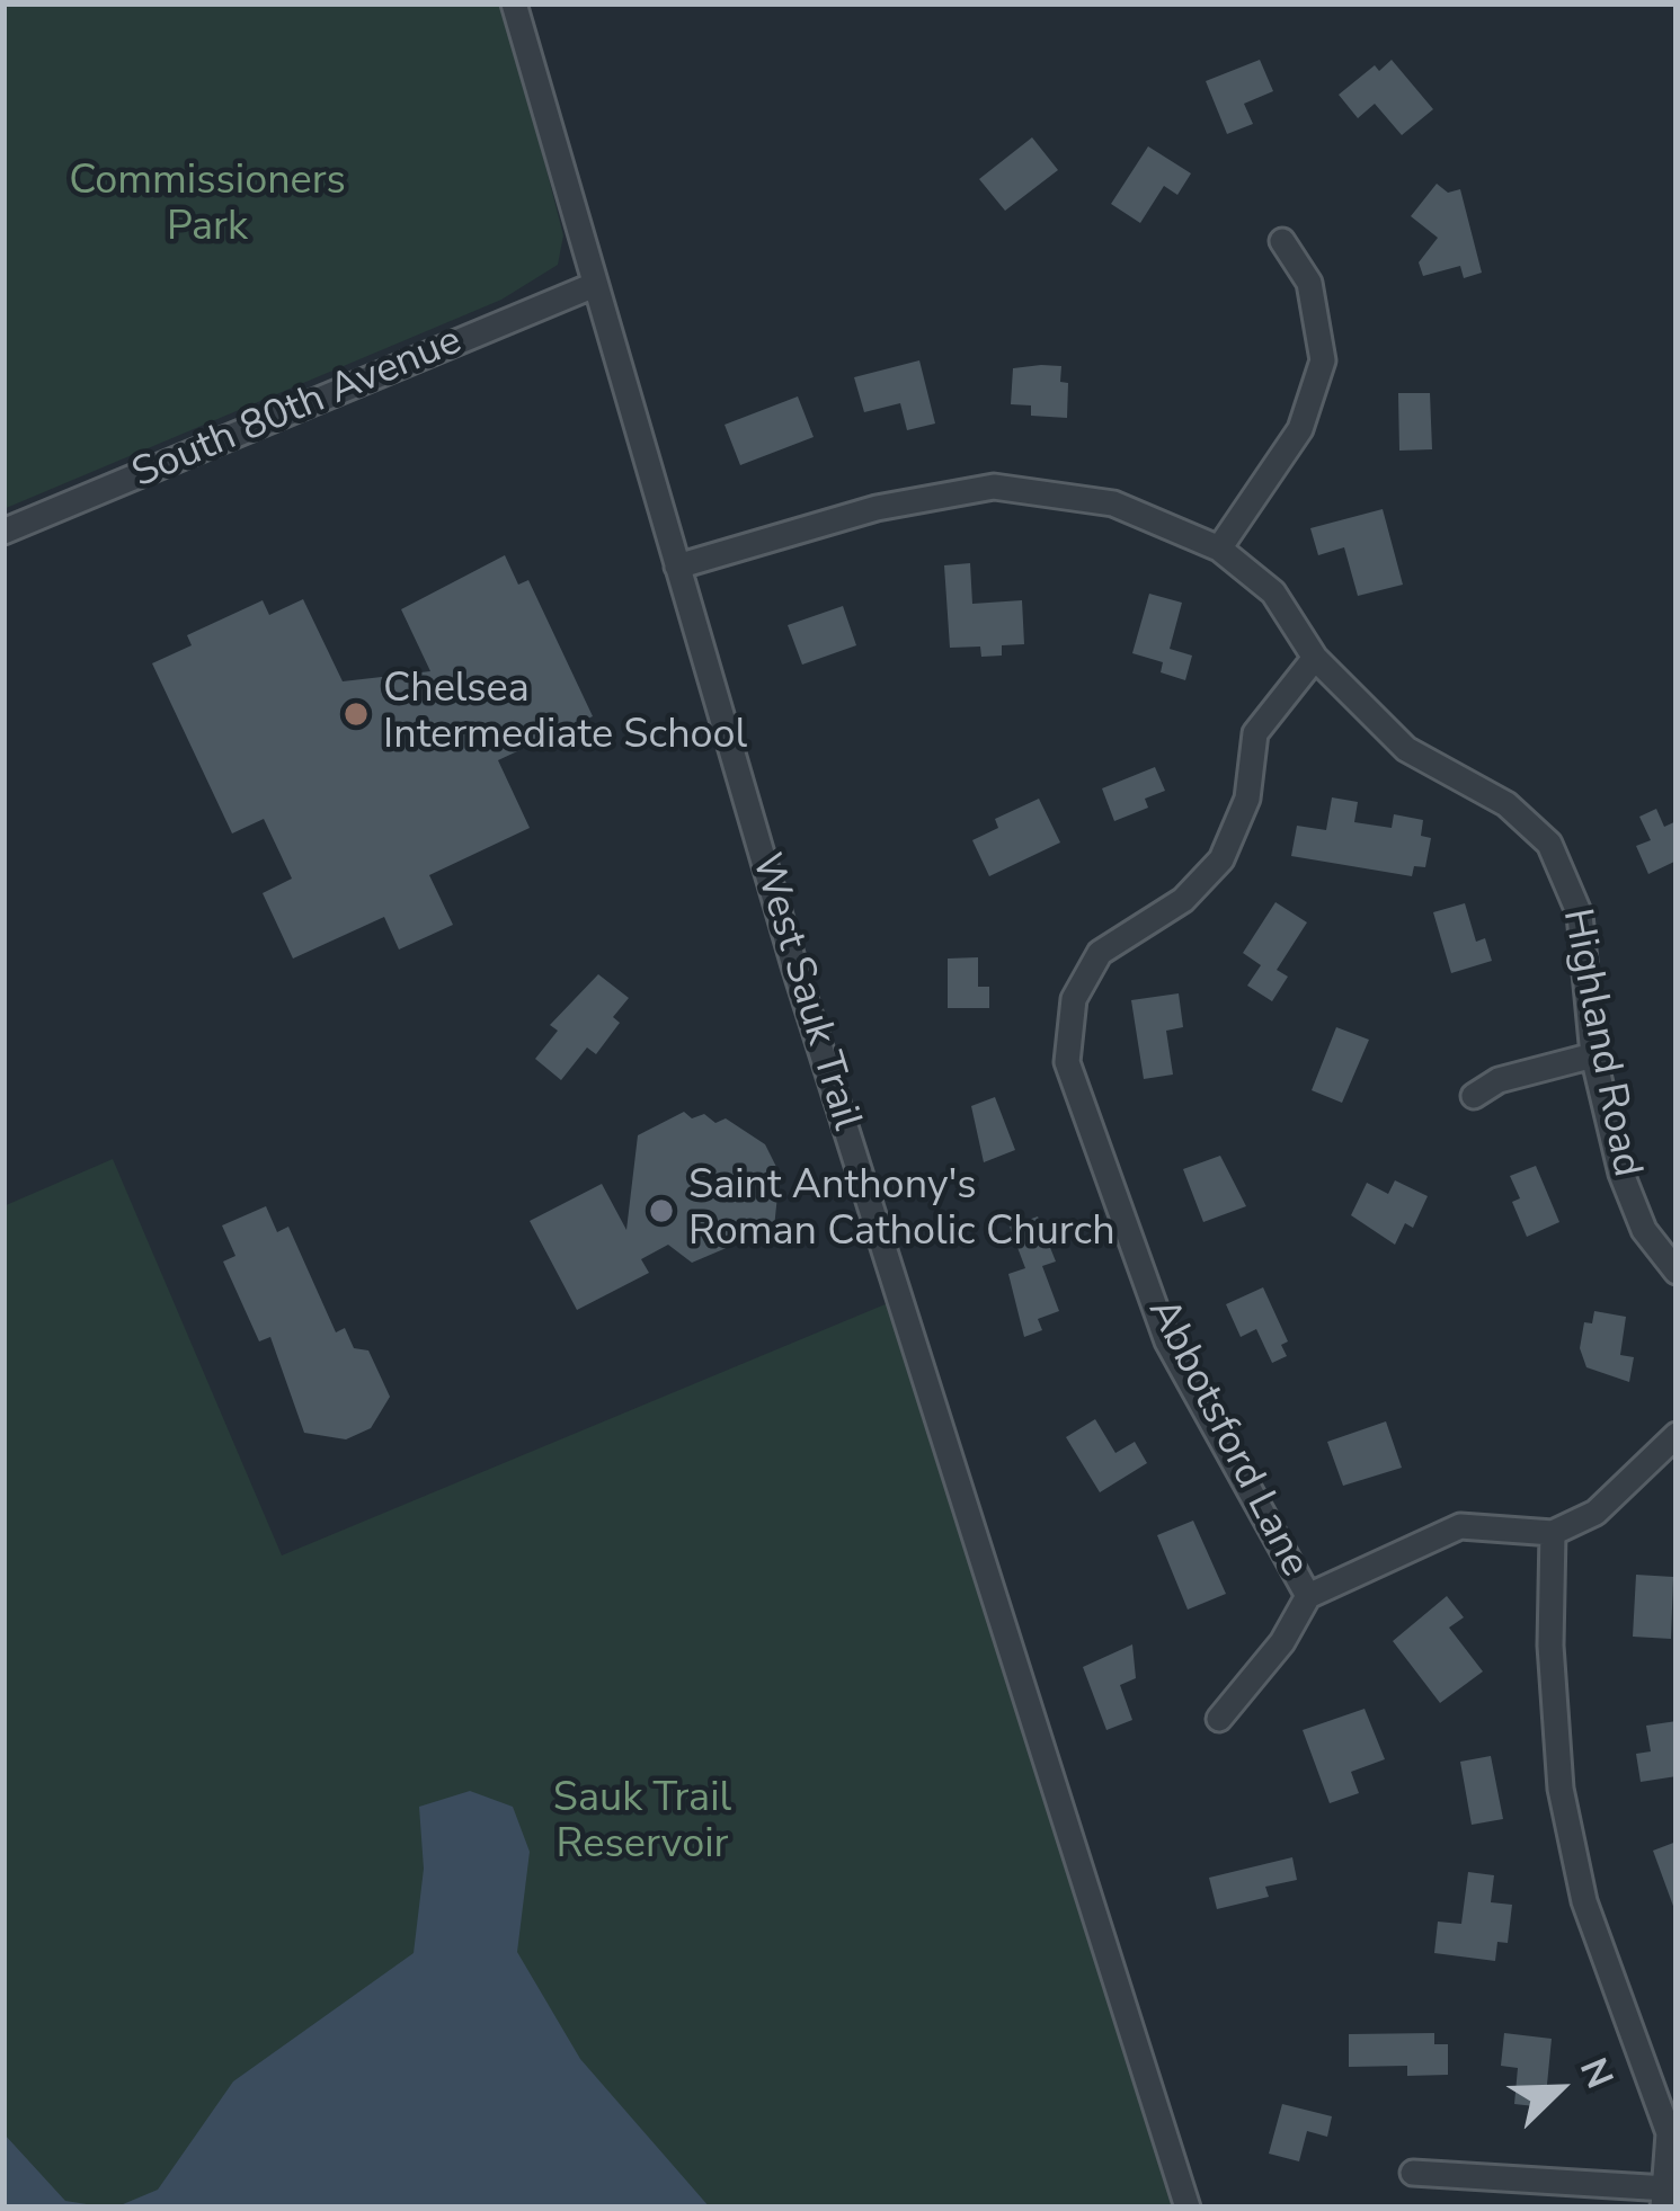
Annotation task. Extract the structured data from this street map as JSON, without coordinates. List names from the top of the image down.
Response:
{
  "streets": {
    "street": [
      "South 80th Avenue",
      "West Sauk Trail",
      "Highland Road",
      "Abbotsford Lane"
    ]
  },
  "crossings": [
    ["South 80th Avenue", "West Sauk Trail"],
    ["West Sauk Trail", "Highland Road"],
    ["Highland Road", "Abbotsford Lane"]
  ],
  "parks": ["Commissioners Park", "Sauk Trail Reservoir"],
  "places": ["Chelsea Intermediate School", "Saint Anthony's Roman Catholic Church"],
  "north": "top right"
}
